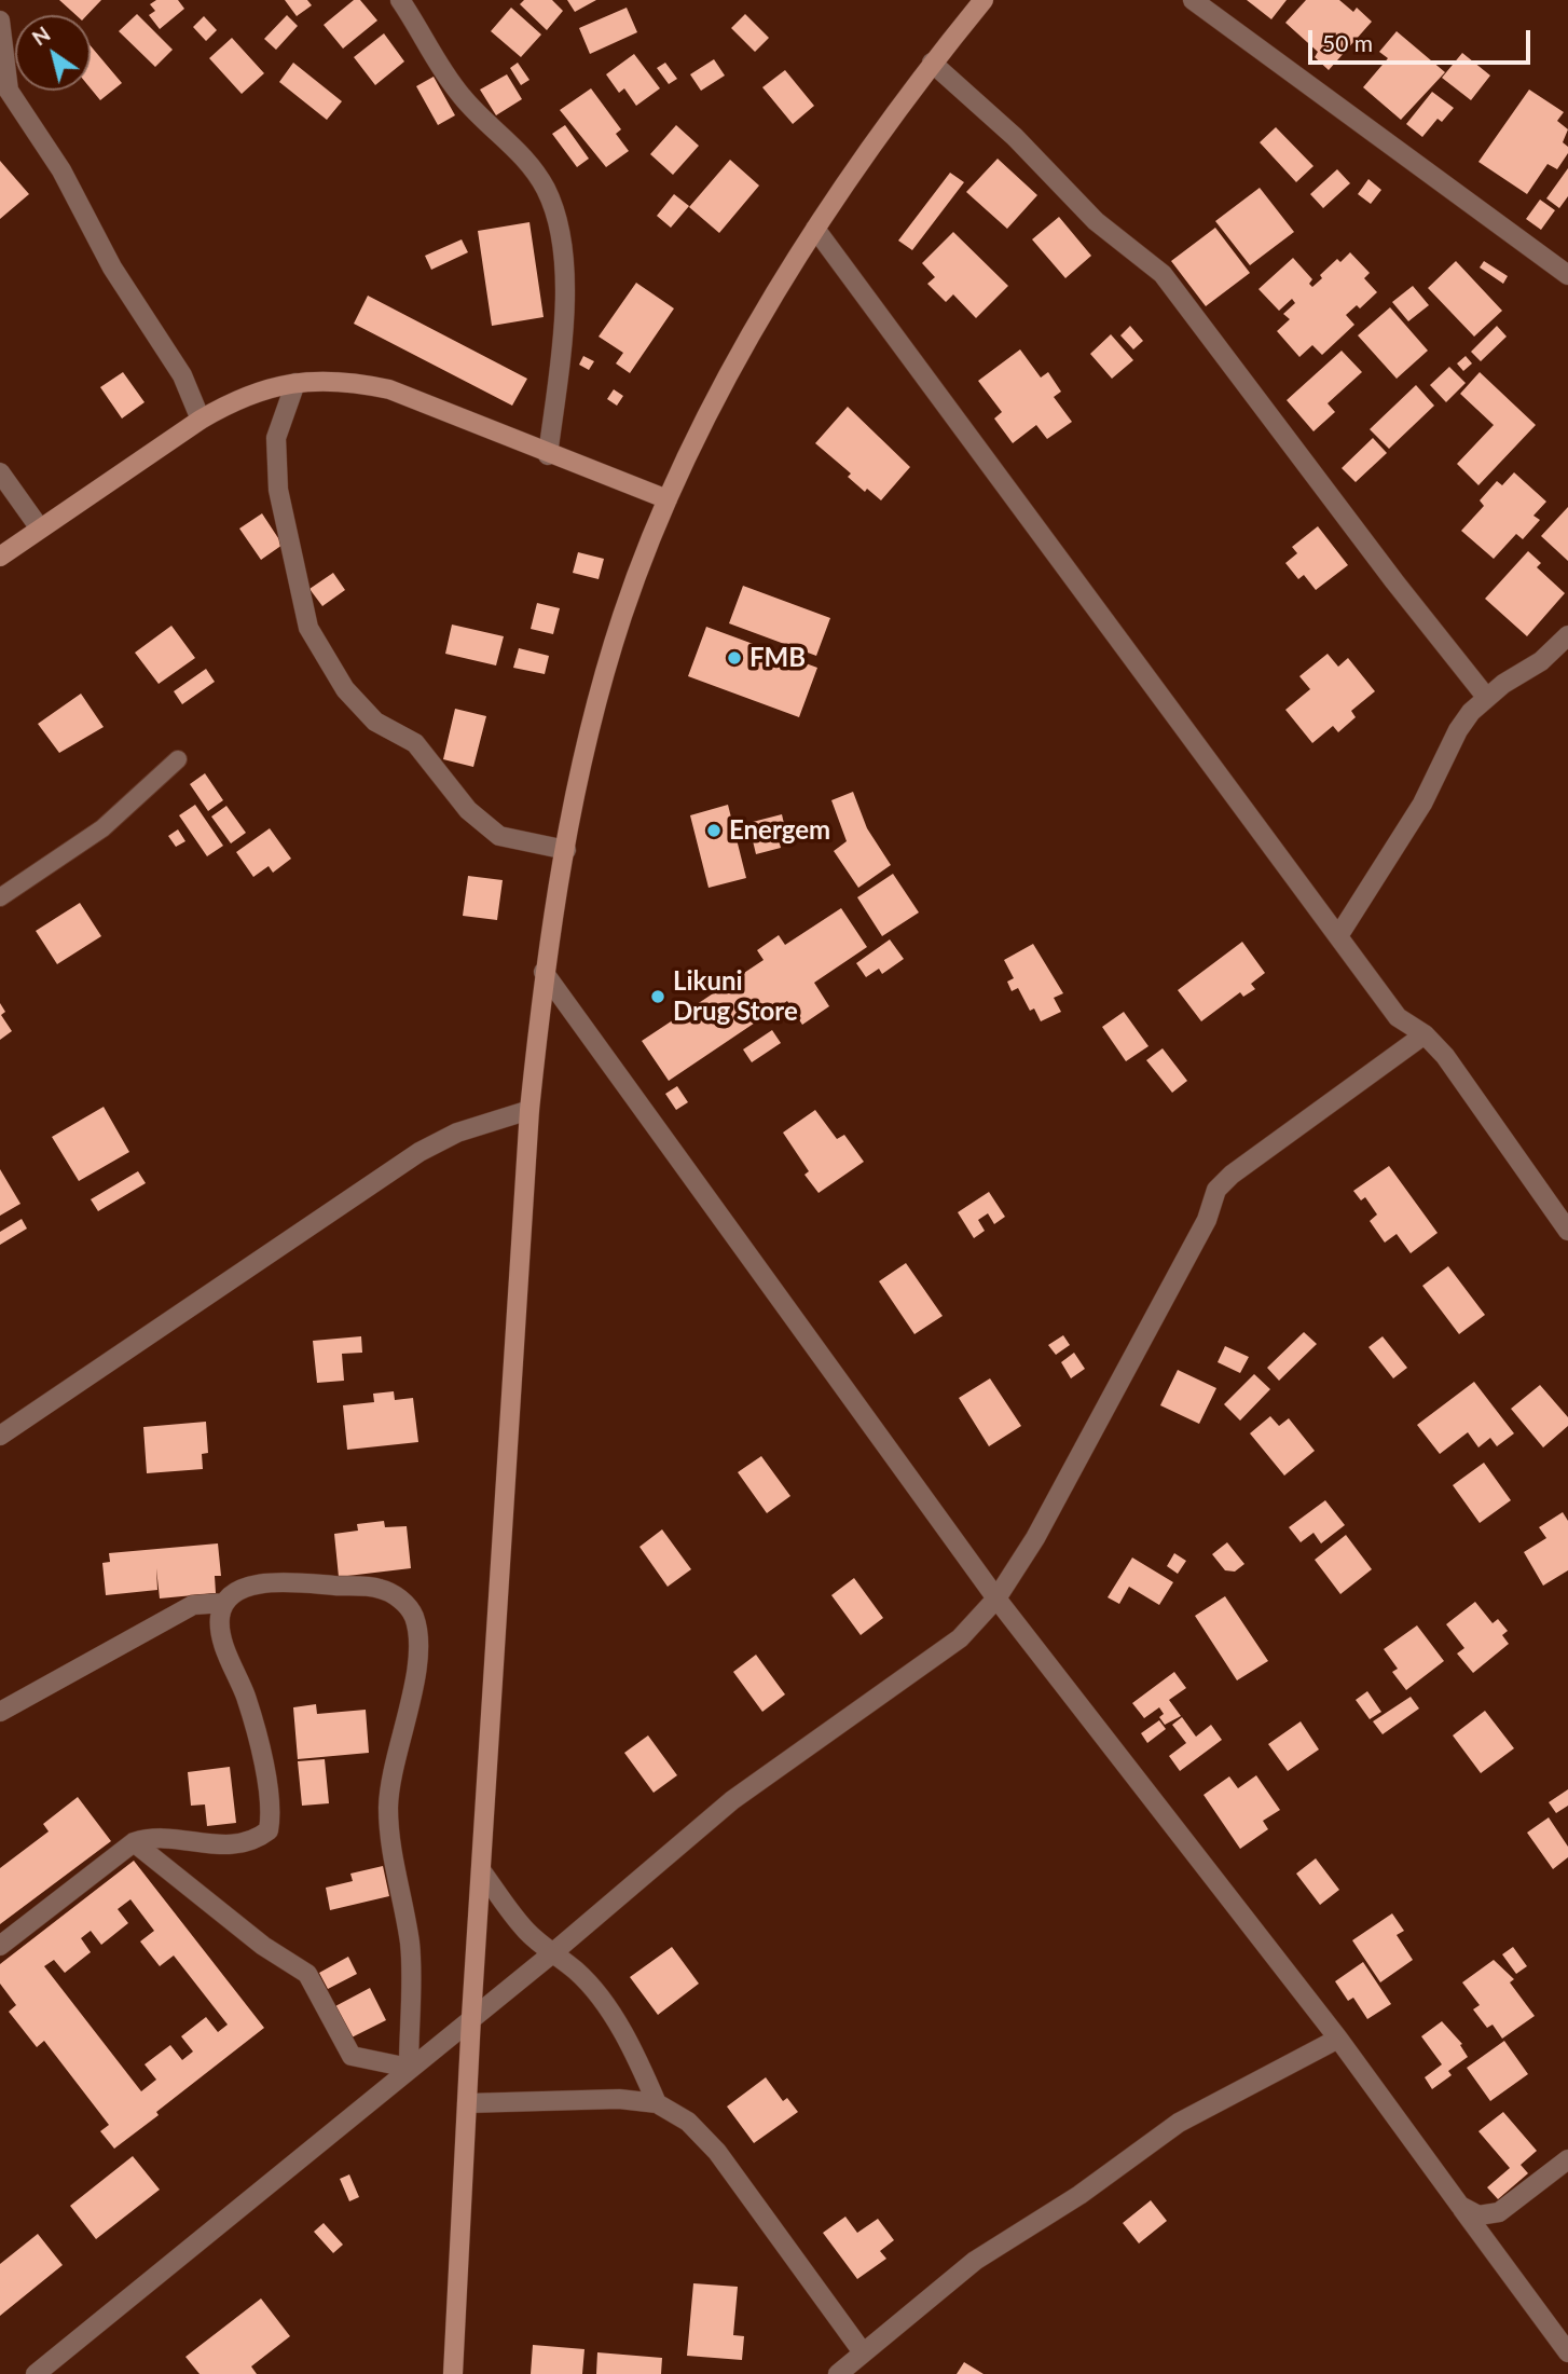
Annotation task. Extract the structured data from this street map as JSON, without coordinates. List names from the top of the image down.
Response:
{
  "places": ["FMB", "Energem", "Likuni Drug Store"],
  "scale_bar": "50 m",
  "north": "top left"
}
